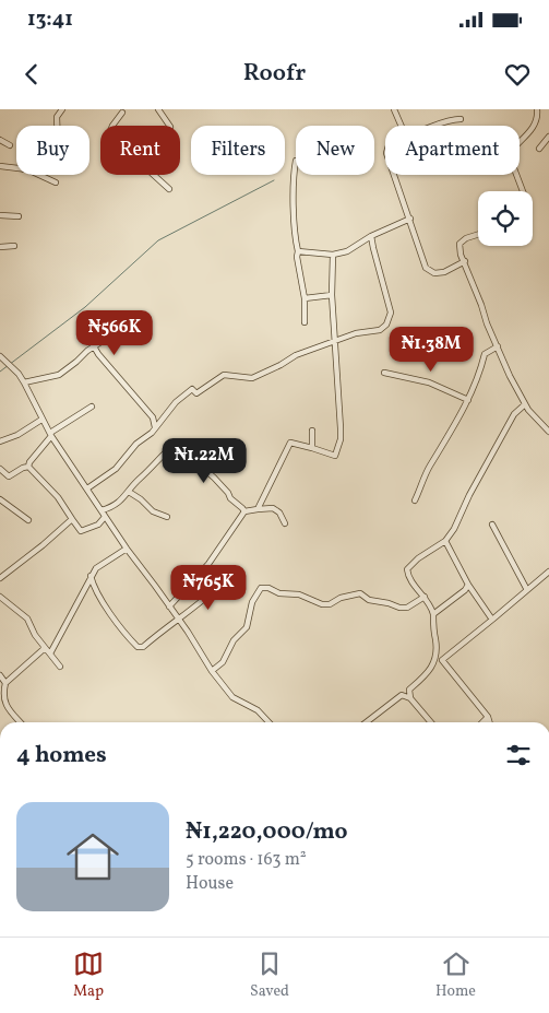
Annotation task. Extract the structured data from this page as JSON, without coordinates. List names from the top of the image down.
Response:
{
  "page": {
    "status": "13:41",
    "header": "Roofr",
    "chip": [
      "Buy",
      "Rent",
      "Filters",
      "New",
      "Apartment"
    ],
    "price": [
      "₦566K",
      "₦1.38M",
      "₦1.22M",
      "₦765K"
    ],
    "heading": "4 homes",
    "list": [
      {
        "name": "₦1,220,000/mo",
        "note": "5 rooms · 163 m² · House"
      }
    ],
    "tabs": ["Map", "Saved", "Home"]
  }
}
